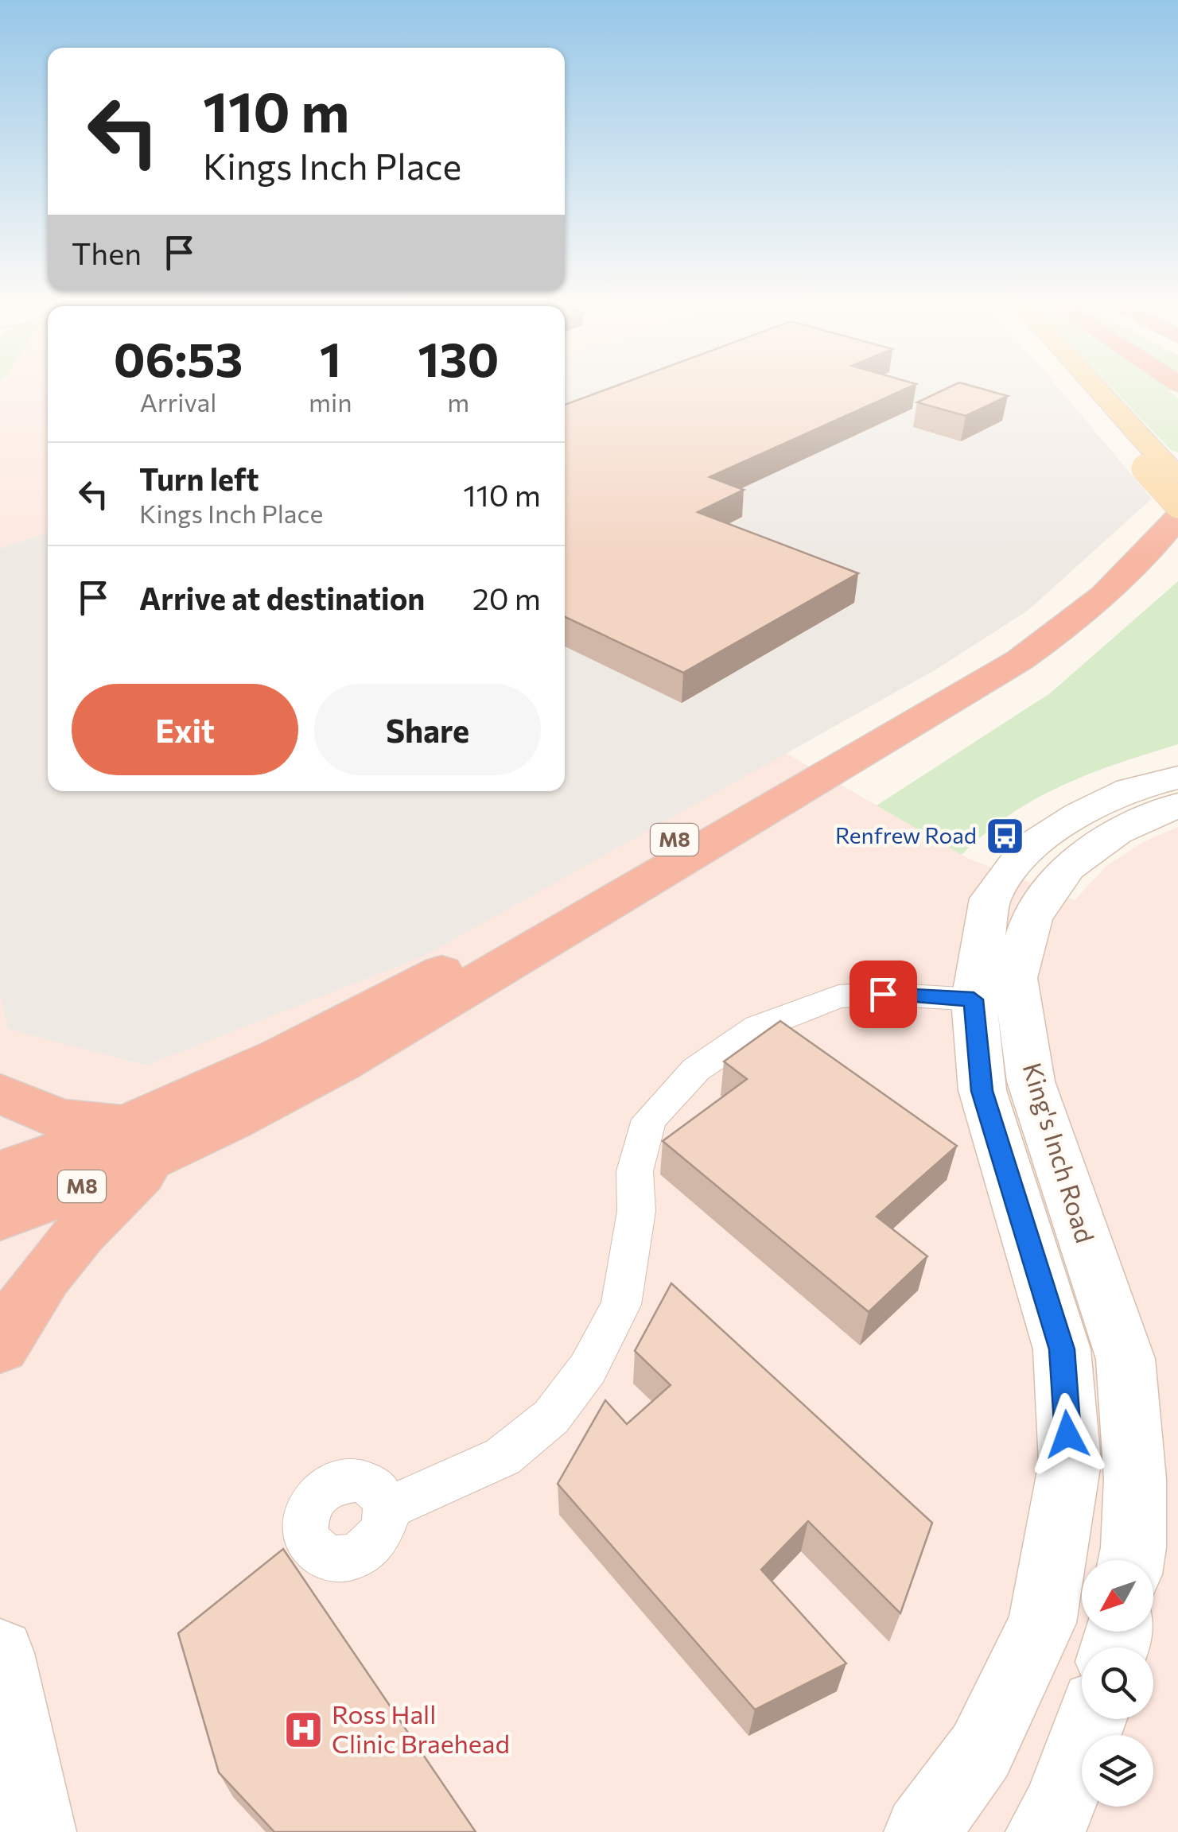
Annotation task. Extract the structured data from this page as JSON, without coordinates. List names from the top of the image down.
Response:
{
  "streets": {
    "highway": ["M8"],
    "street": ["King's Inch Road"]
  },
  "places": {
    "bus stop": ["Renfrew Road"],
    "hospital": ["Ross Hall Clinic Braehead"]
  },
  "north": "bottom left",
  "page": {
    "turn": ["110 m", "Kings Inch Place"],
    "then": "Then",
    "eta": [
      "06:53",
      "Arrival",
      "1",
      "min",
      "130",
      "m"
    ],
    "list": [
      {
        "name": "Turn left",
        "note": "Kings Inch Place",
        "value": "110 m"
      },
      {
        "name": "Arrive at destination",
        "value": "20 m"
      }
    ],
    "buttons": ["Exit", "Share"]
  }
}
